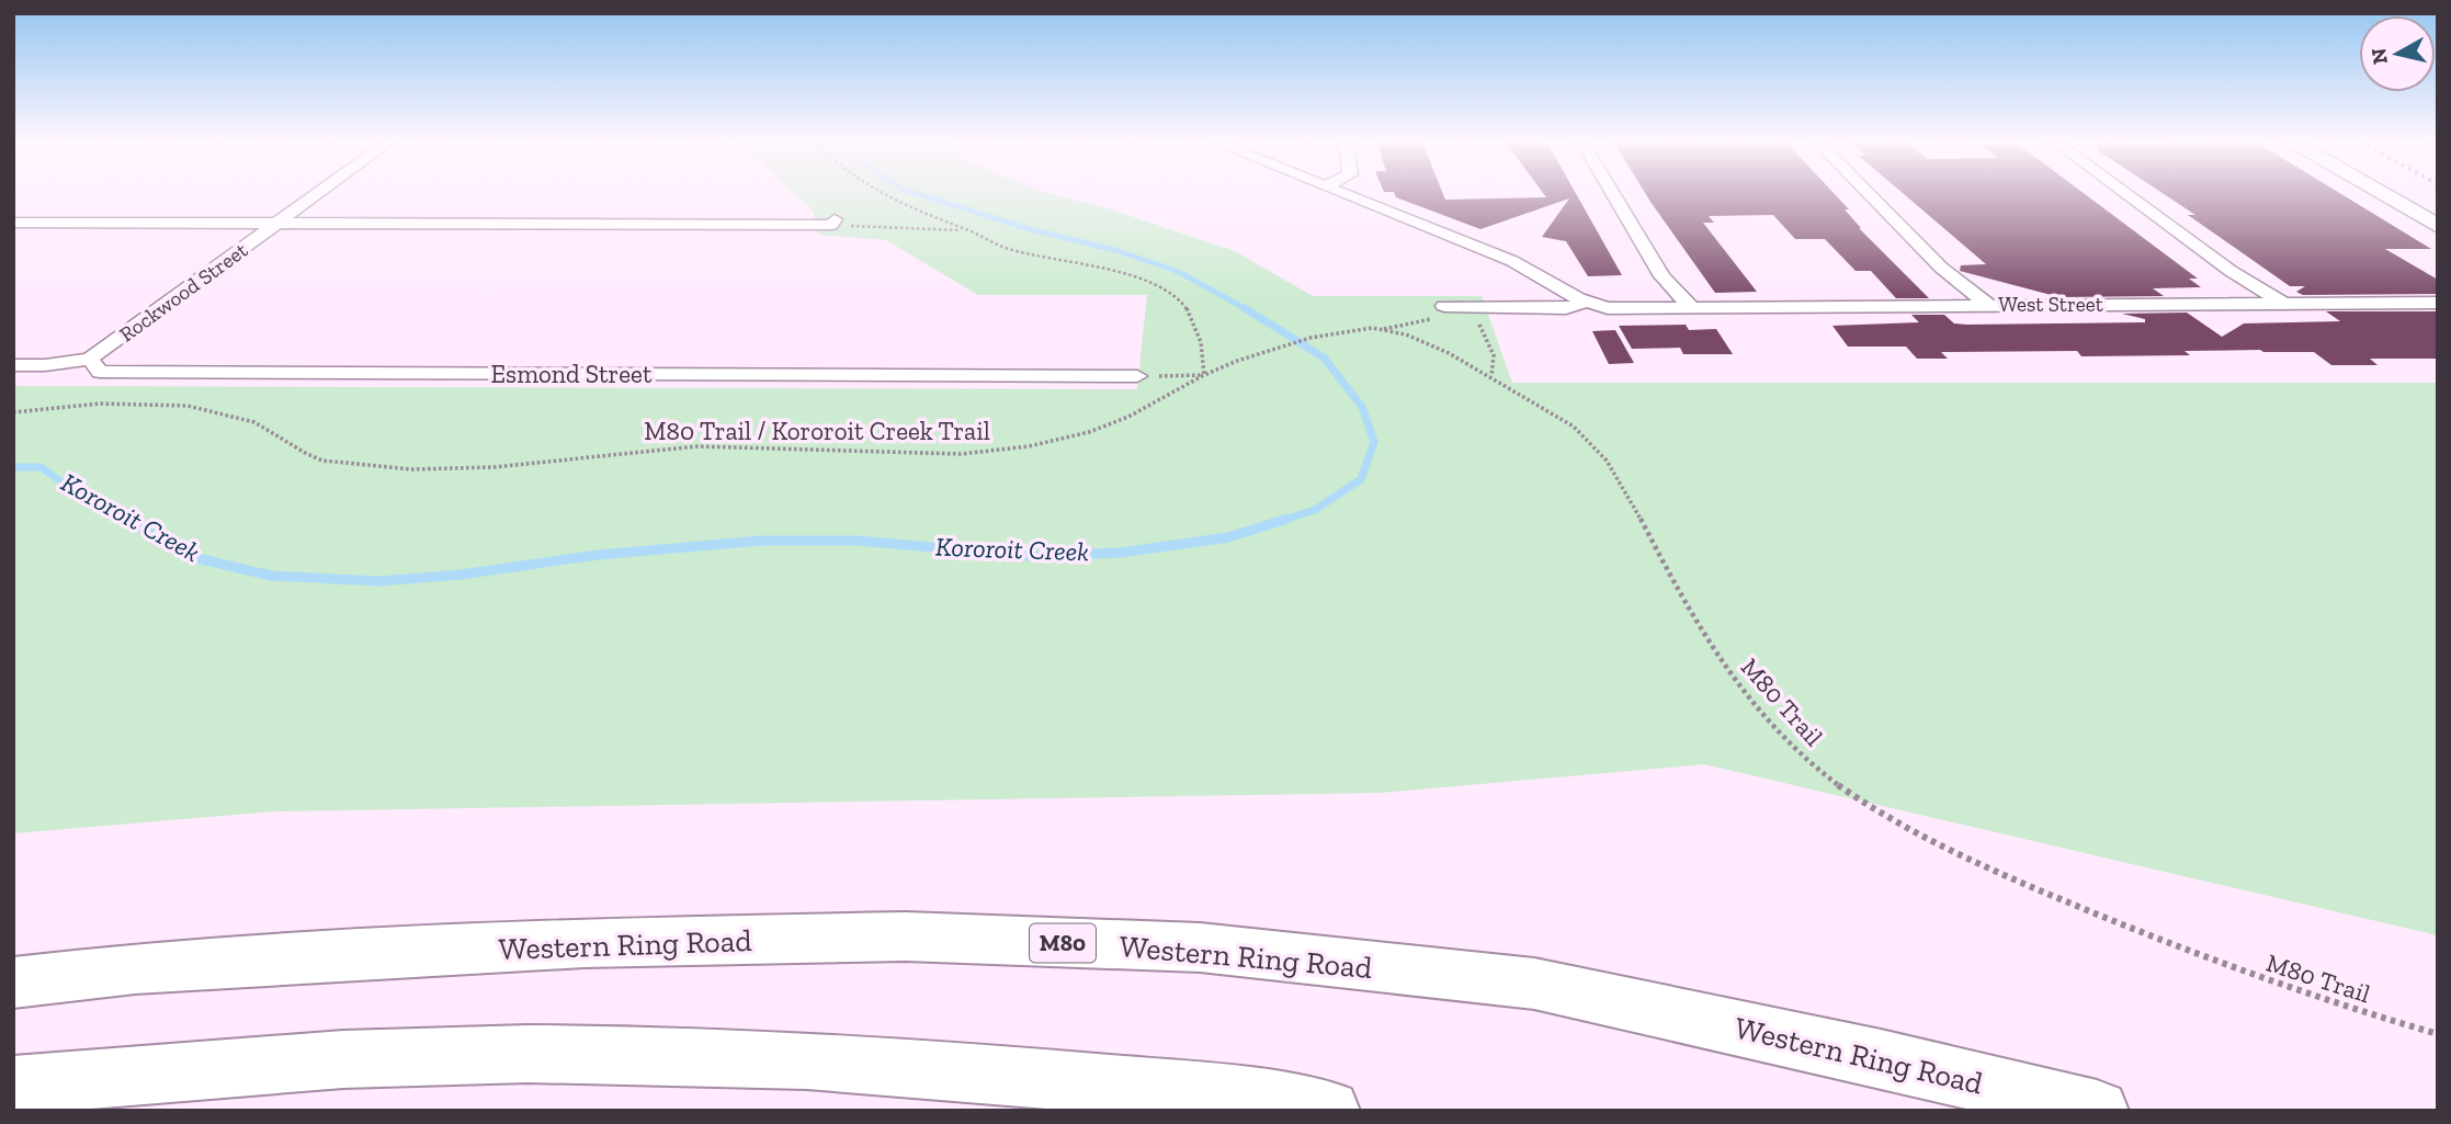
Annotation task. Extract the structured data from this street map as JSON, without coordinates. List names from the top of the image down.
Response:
{
  "streets": {
    "highway": ["M80", "Western Ring Road"],
    "street": ["Rockwood Street", "West Street", "Esmond Street"],
    "path": ["M80 Trail / Kororoit Creek Trail", "M80 Trail"]
  },
  "crossings": [
    ["Rockwood Street", "Esmond Street"],
    ["M80 Trail / Kororoit Creek Trail", "M80 Trail"]
  ],
  "water": ["Kororoit Creek"],
  "north": "left"
}
